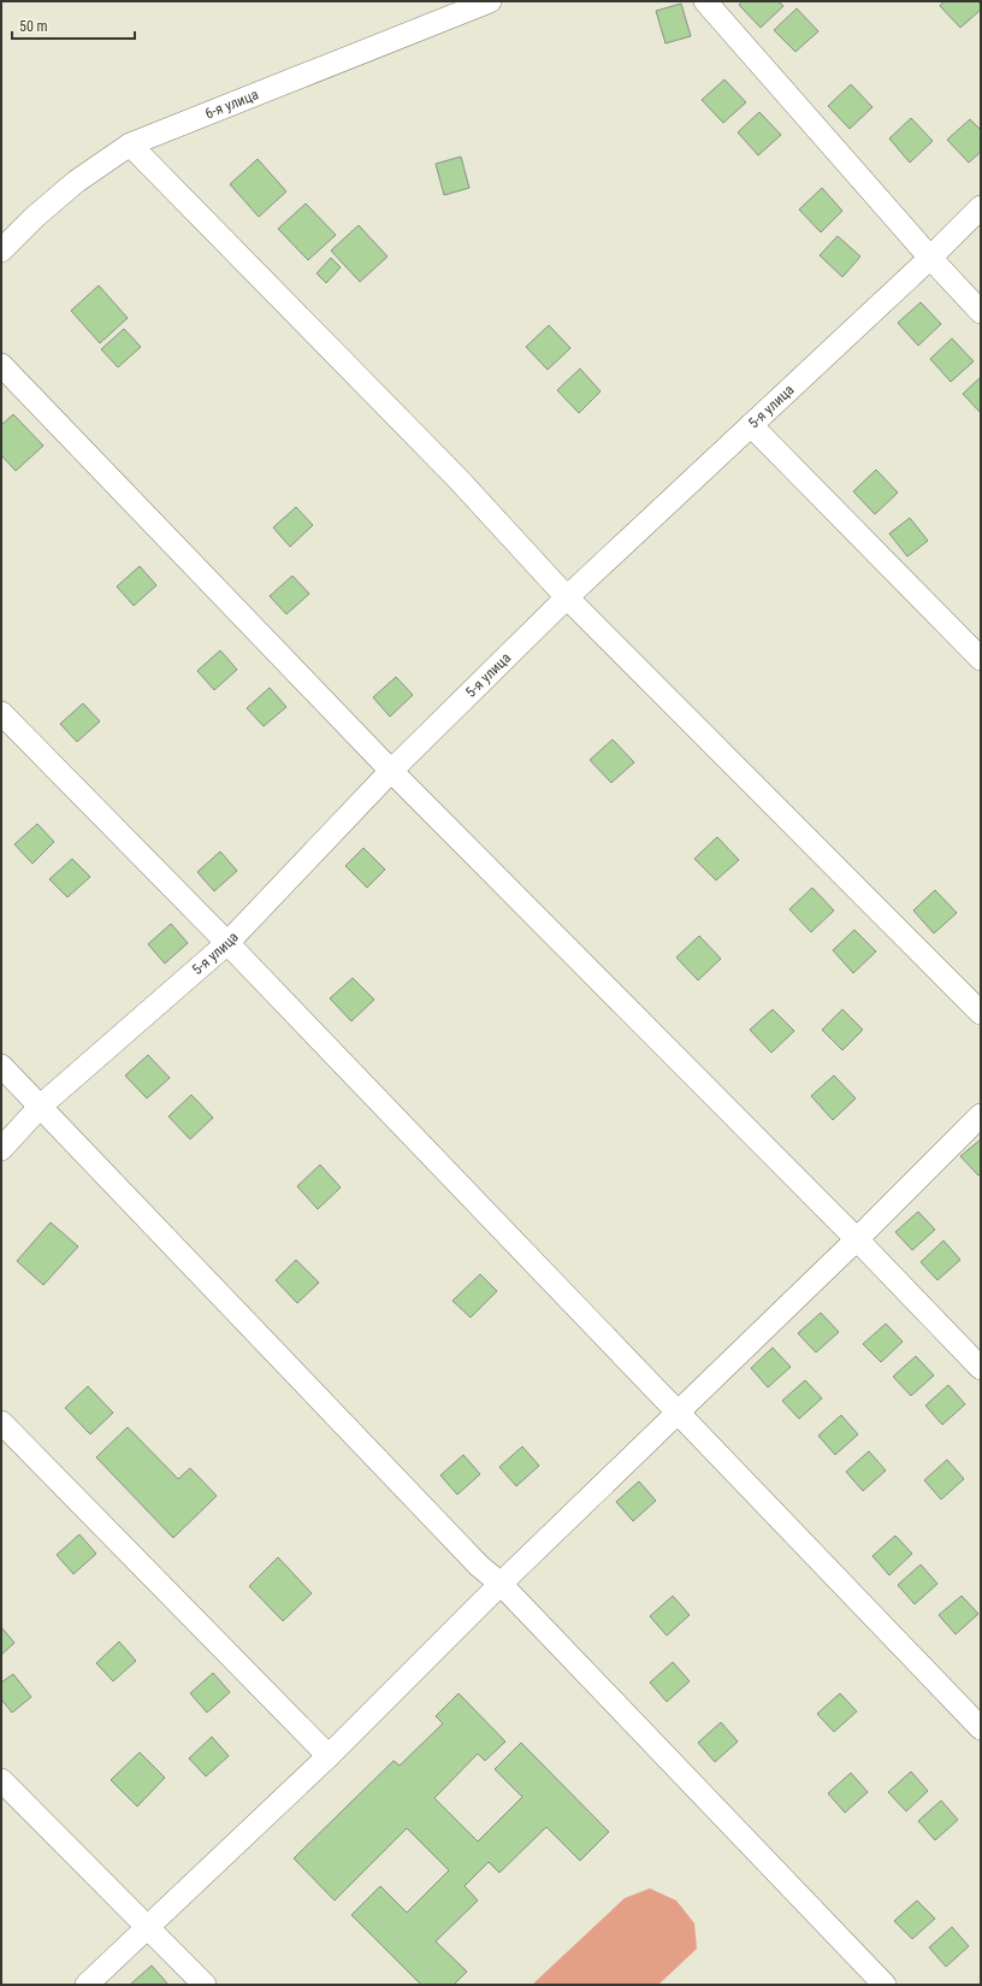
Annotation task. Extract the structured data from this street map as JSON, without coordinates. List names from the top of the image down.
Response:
{
  "streets": {
    "street": ["6-я улица", "5-я улица"]
  },
  "scale_bar": "50 m"
}
